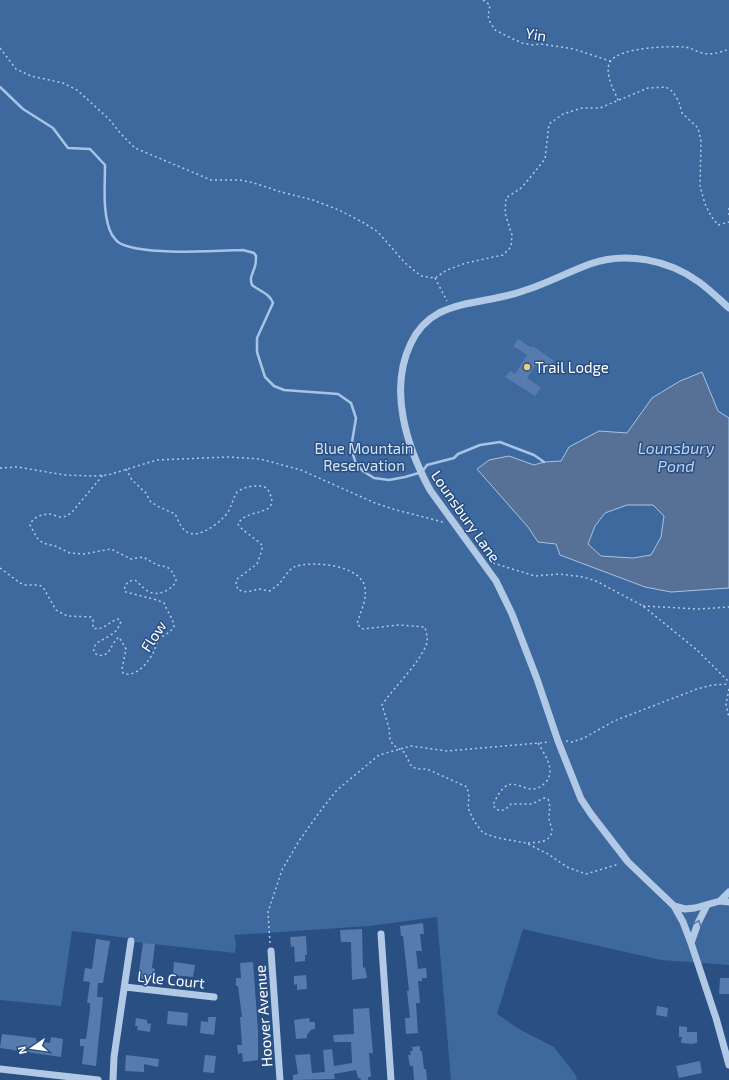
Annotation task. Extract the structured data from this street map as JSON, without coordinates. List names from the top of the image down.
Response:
{
  "streets": {
    "street": ["Lounsbury Lane", "Lyle Court", "Hoover Avenue"],
    "path": ["Yin", "Flow"]
  },
  "water": ["Lounsbury Pond"],
  "parks": ["Blue Mountain Reservation"],
  "places": ["Trail Lodge"],
  "north": "left"
}
